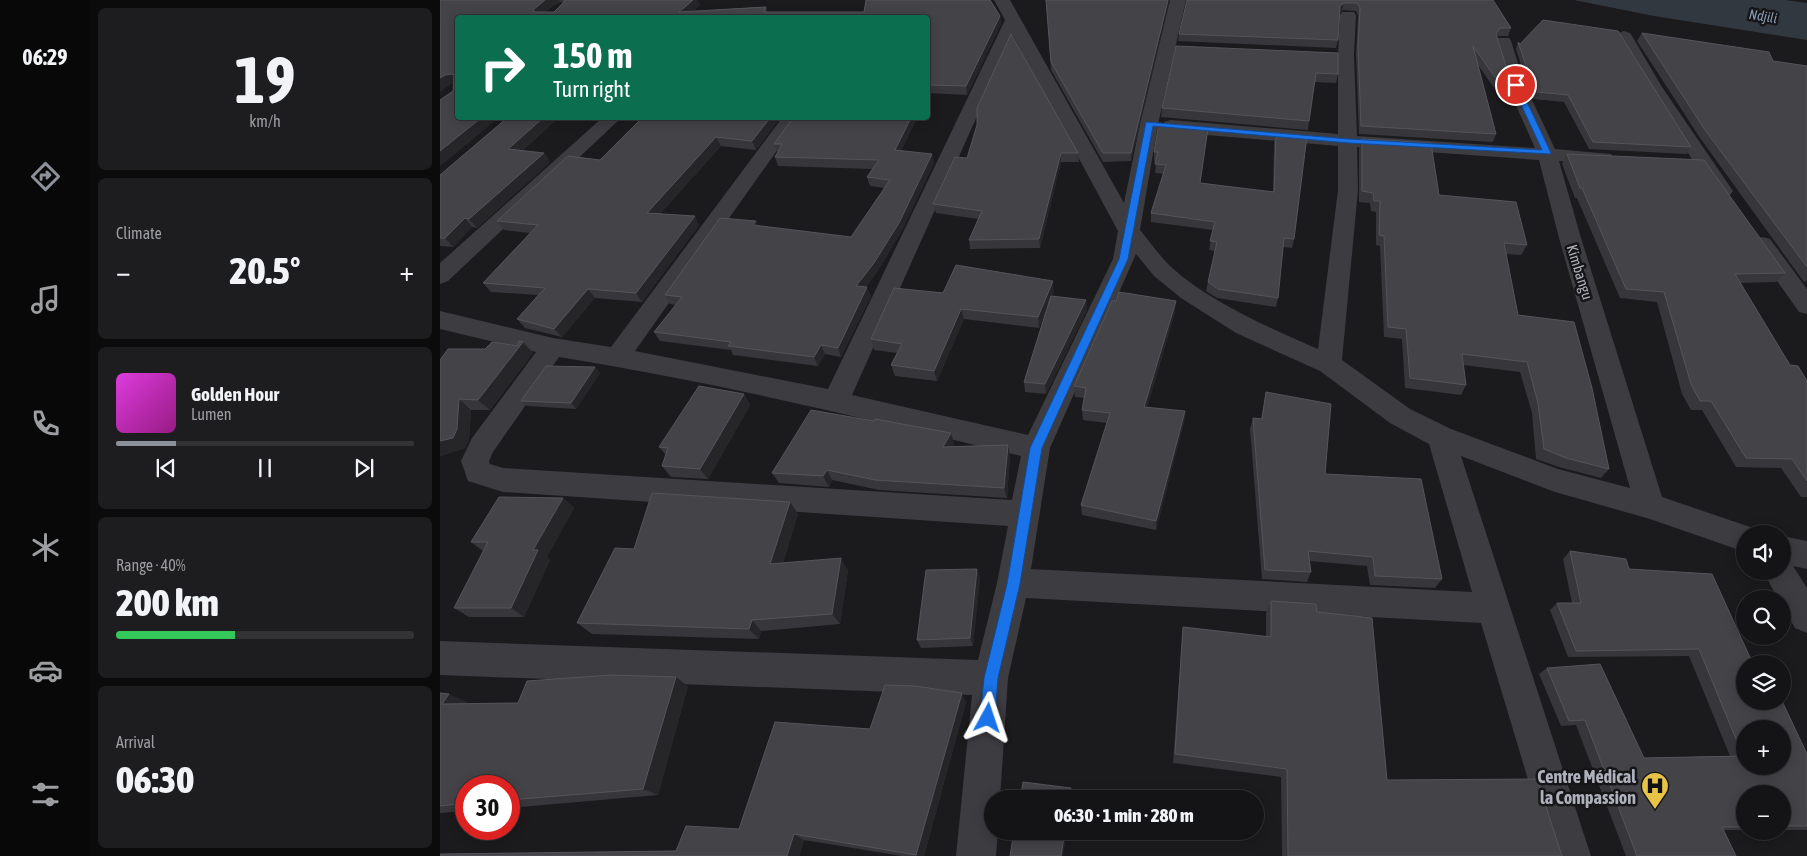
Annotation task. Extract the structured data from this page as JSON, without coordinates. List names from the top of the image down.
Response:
{
  "streets": {
    "street": ["Kimbangu"]
  },
  "water": ["Ndjili"],
  "places": {
    "hospital": ["Centre Médical la Compassion"]
  },
  "page": {
    "tabs": "06:29",
    "tile": [
      ["19", "km/h"],
      "Climate",
      ["Range · 40%", "200 km"],
      ["Arrival", "06:30"]
    ],
    "turn": ["150 m", "Turn right"],
    "heat": ["−", "20.5°", "+"],
    "song": ["Golden Hour", "Lumen"],
    "map_buttons": ["+", "−"],
    "limit": "30",
    "trip": "06:30 · 1 min · 280 m"
  }
}
